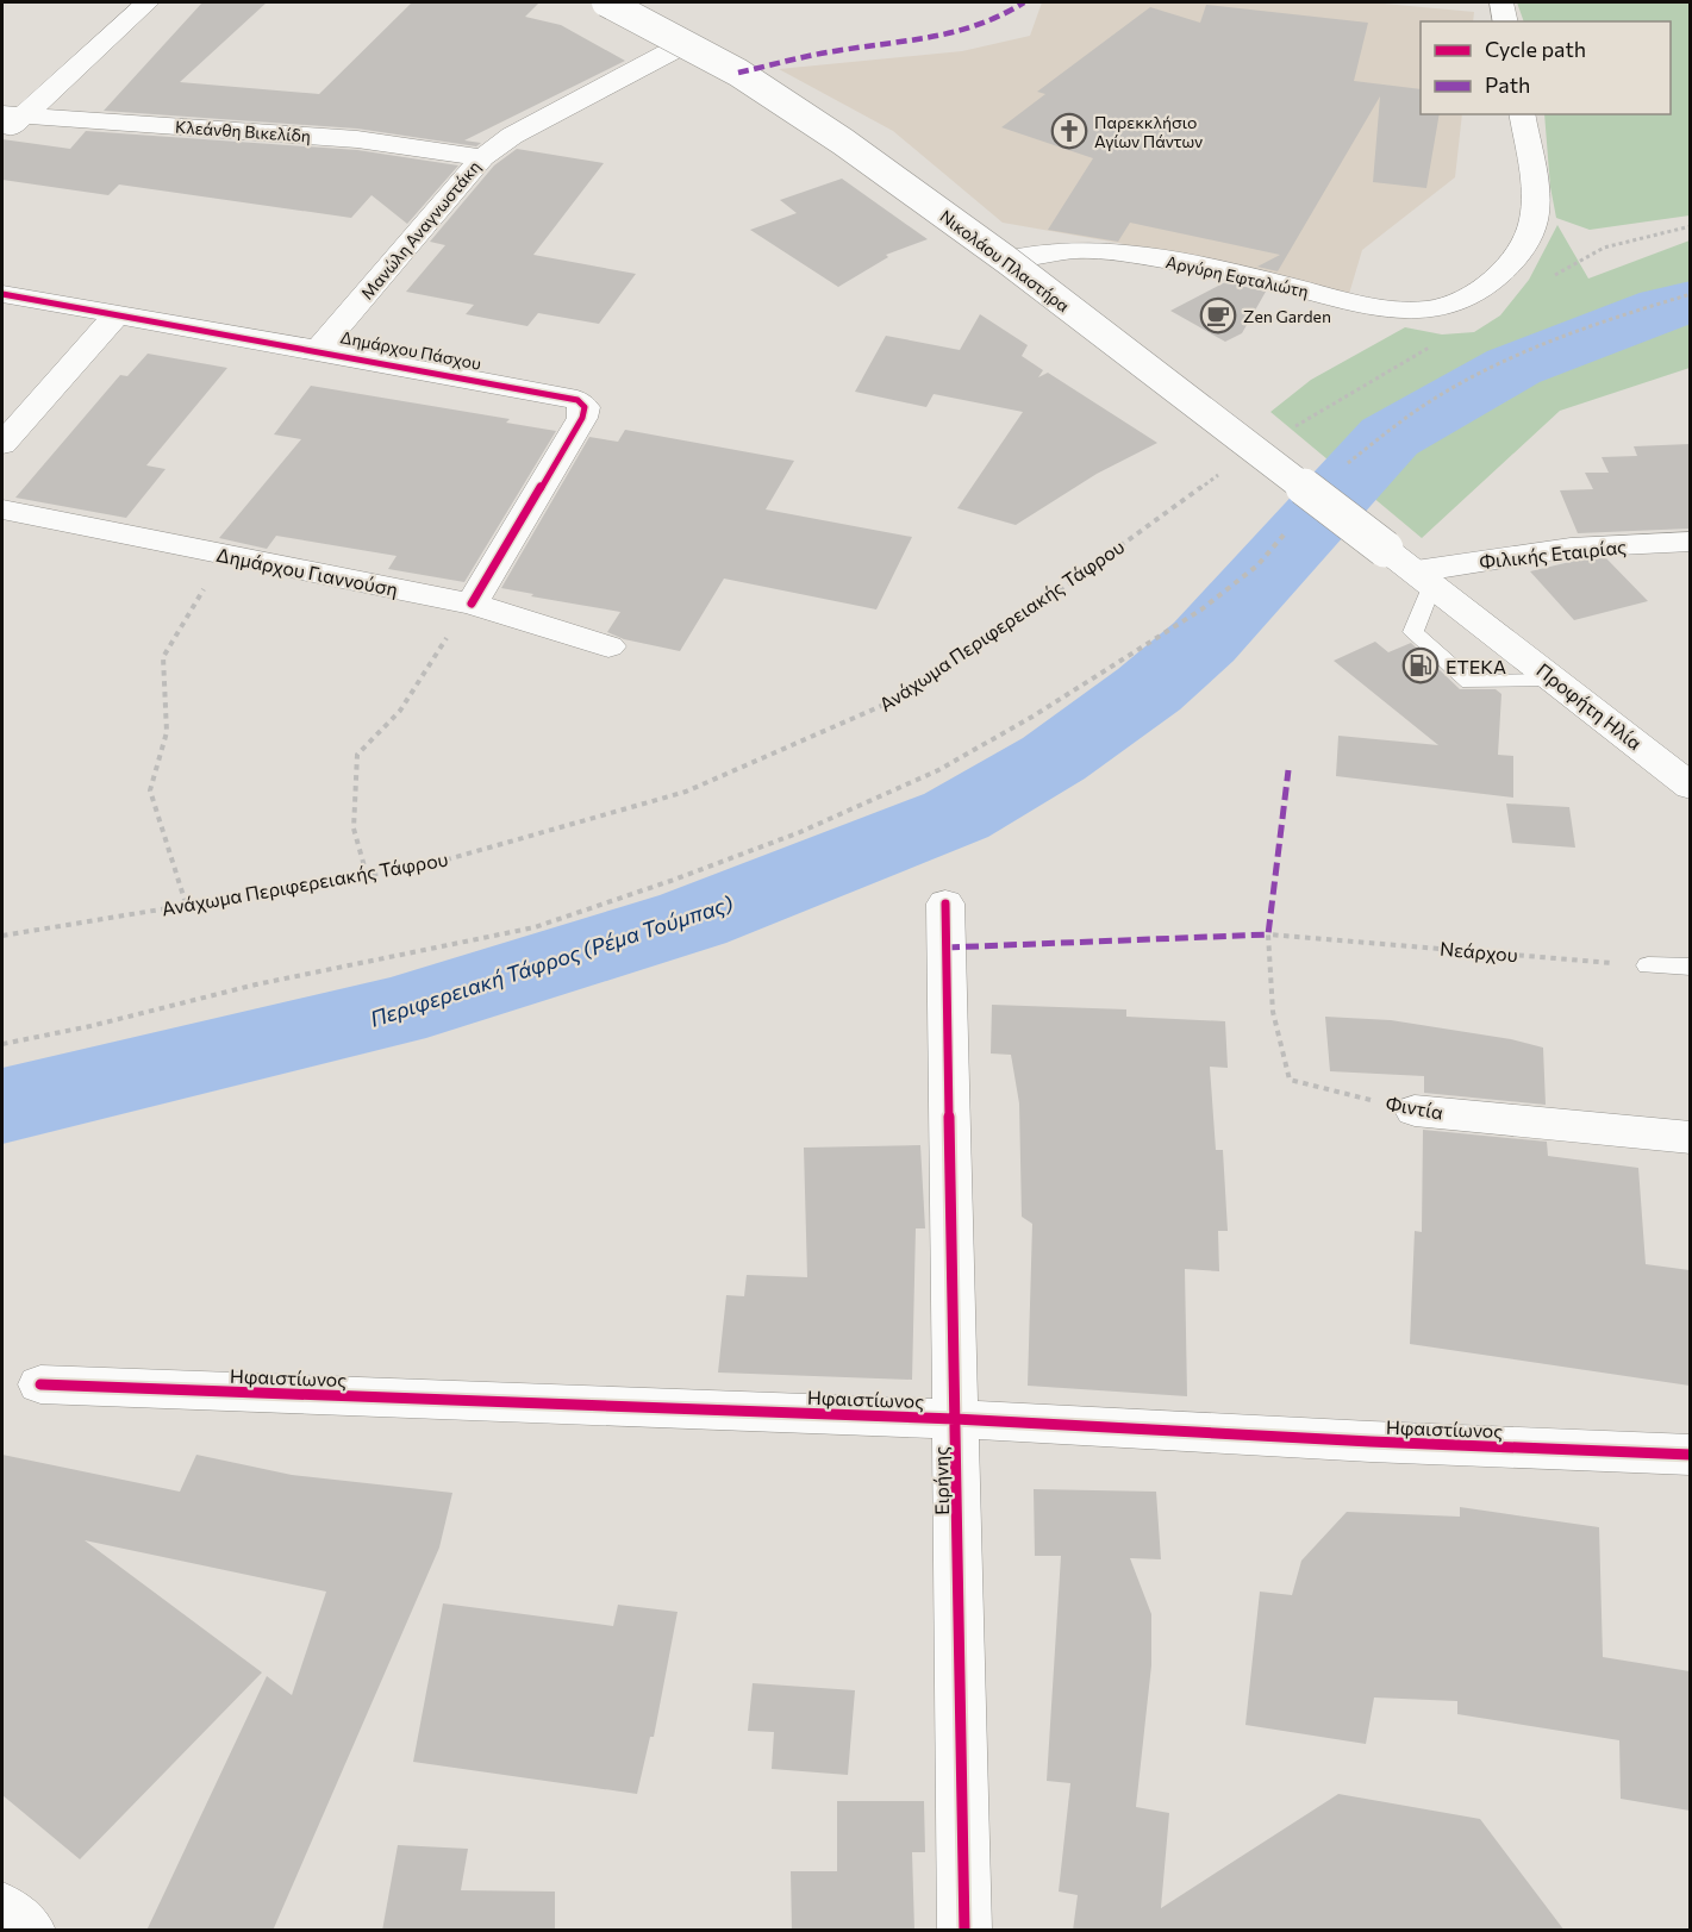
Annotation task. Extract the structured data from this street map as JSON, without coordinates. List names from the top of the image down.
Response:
{
  "streets": {
    "street": [
      "Κλεάνθη Βικελίδη",
      "Μανώλη Αναγνωστάκη",
      "Νικολάου Πλαστήρα",
      "Αργύρη Εφταλιώτη",
      "Δημάρχου Πάσχου",
      "Φιλικής Εταιρίας",
      "Δημάρχου Γιαννούση",
      "Προφήτη Ηλία",
      "Φιντία",
      "Ηφαιστίωνος",
      "Ειρήνης"
    ],
    "path": ["Ανάχωμα Περιφερειακής Τάφρου", "Νεάρχου"]
  },
  "crossings": [
    ["Κλεάνθη Βικελίδη", "Μανώλη Αναγνωστάκη"],
    ["Μανώλη Αναγνωστάκη", "Νικολάου Πλαστήρα"],
    ["Μανώλη Αναγνωστάκη", "Δημάρχου Πάσχου"],
    ["Νικολάου Πλαστήρα", "Αργύρη Εφταλιώτη"],
    ["Νικολάου Πλαστήρα", "Ανάχωμα Περιφερειακής Τάφρου"],
    ["Νικολάου Πλαστήρα", "Προφήτη Ηλία"],
    ["Δημάρχου Πάσχου", "Δημάρχου Γιαννούση"],
    ["Φιλικής Εταιρίας", "Προφήτη Ηλία"],
    ["Νεάρχου", "Φιντία"],
    ["Ηφαιστίωνος", "Ειρήνης"]
  ],
  "water": ["Περιφερειακή Τάφρος (Ρέμα Τούμπας)"],
  "places": {
    "church": ["Παρεκκλήσιο Αγίων Πάντων"],
    "cafe": ["Zen Garden"],
    "fuel station": ["ΕΤΕΚΑ"]
  },
  "legend": ["Cycle path", "Path"]
}
